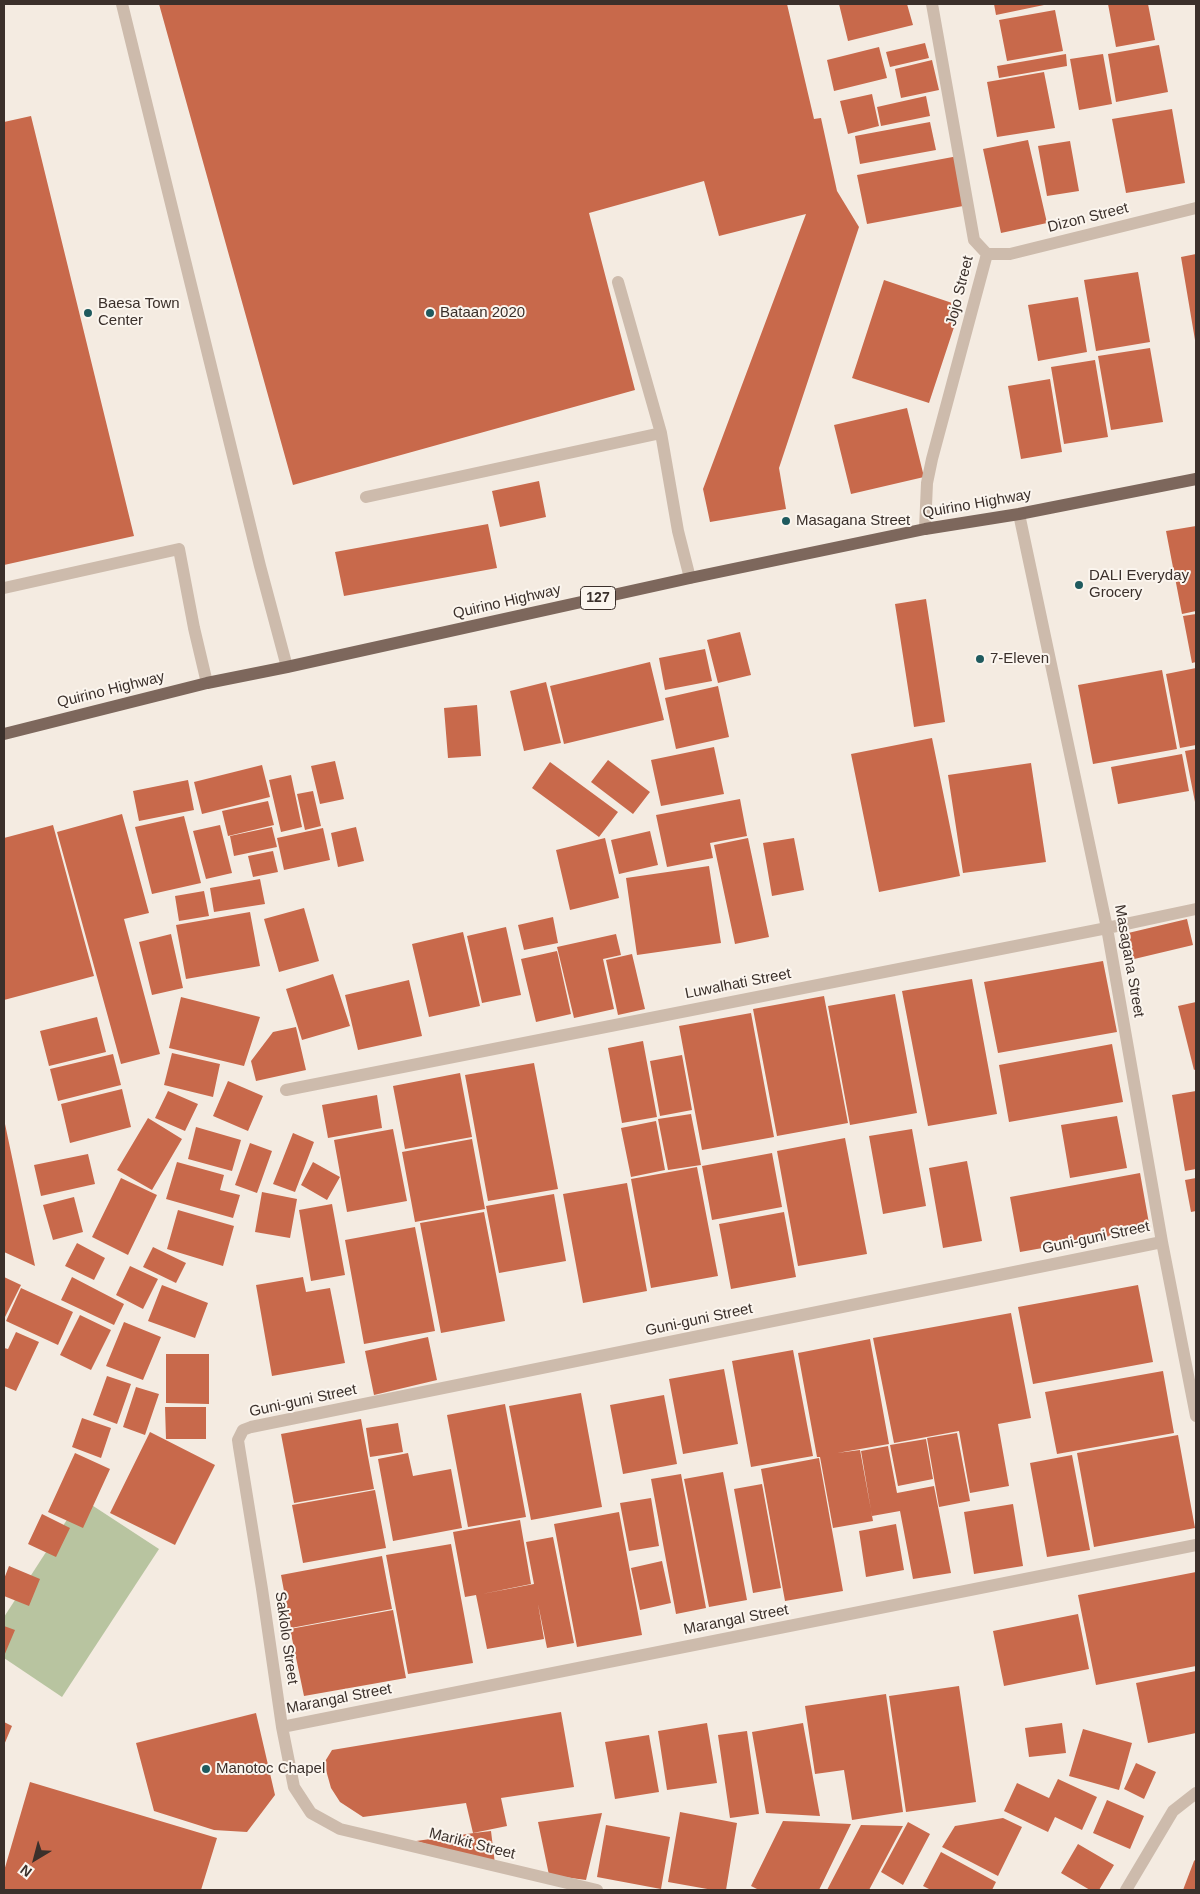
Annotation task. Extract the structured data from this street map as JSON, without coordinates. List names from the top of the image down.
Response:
{
  "streets": {
    "main road": ["Quirino Highway", "127"],
    "street": [
      "Dizon Street",
      "Jojo Street",
      "Masagana Street",
      "Luwalhati Street",
      "Guni-guni Street",
      "Marangal Street",
      "Saklolo Street",
      "Marikit Street"
    ]
  },
  "crossings": [
    ["Dizon Street", "Jojo Street"],
    ["Jojo Street", "Quirino Highway"],
    ["Quirino Highway", "Masagana Street"],
    ["Masagana Street", "Luwalhati Street"],
    ["Masagana Street", "Guni-guni Street"],
    ["Guni-guni Street", "Saklolo Street"],
    ["Marangal Street", "Saklolo Street"],
    ["Saklolo Street", "Marikit Street"]
  ],
  "places": [
    "Baesa Town Center",
    "Bataan 2020",
    "Masagana Street",
    "DALI Everyday Grocery",
    "7-Eleven",
    "Manotoc Chapel"
  ],
  "north": "bottom left"
}
